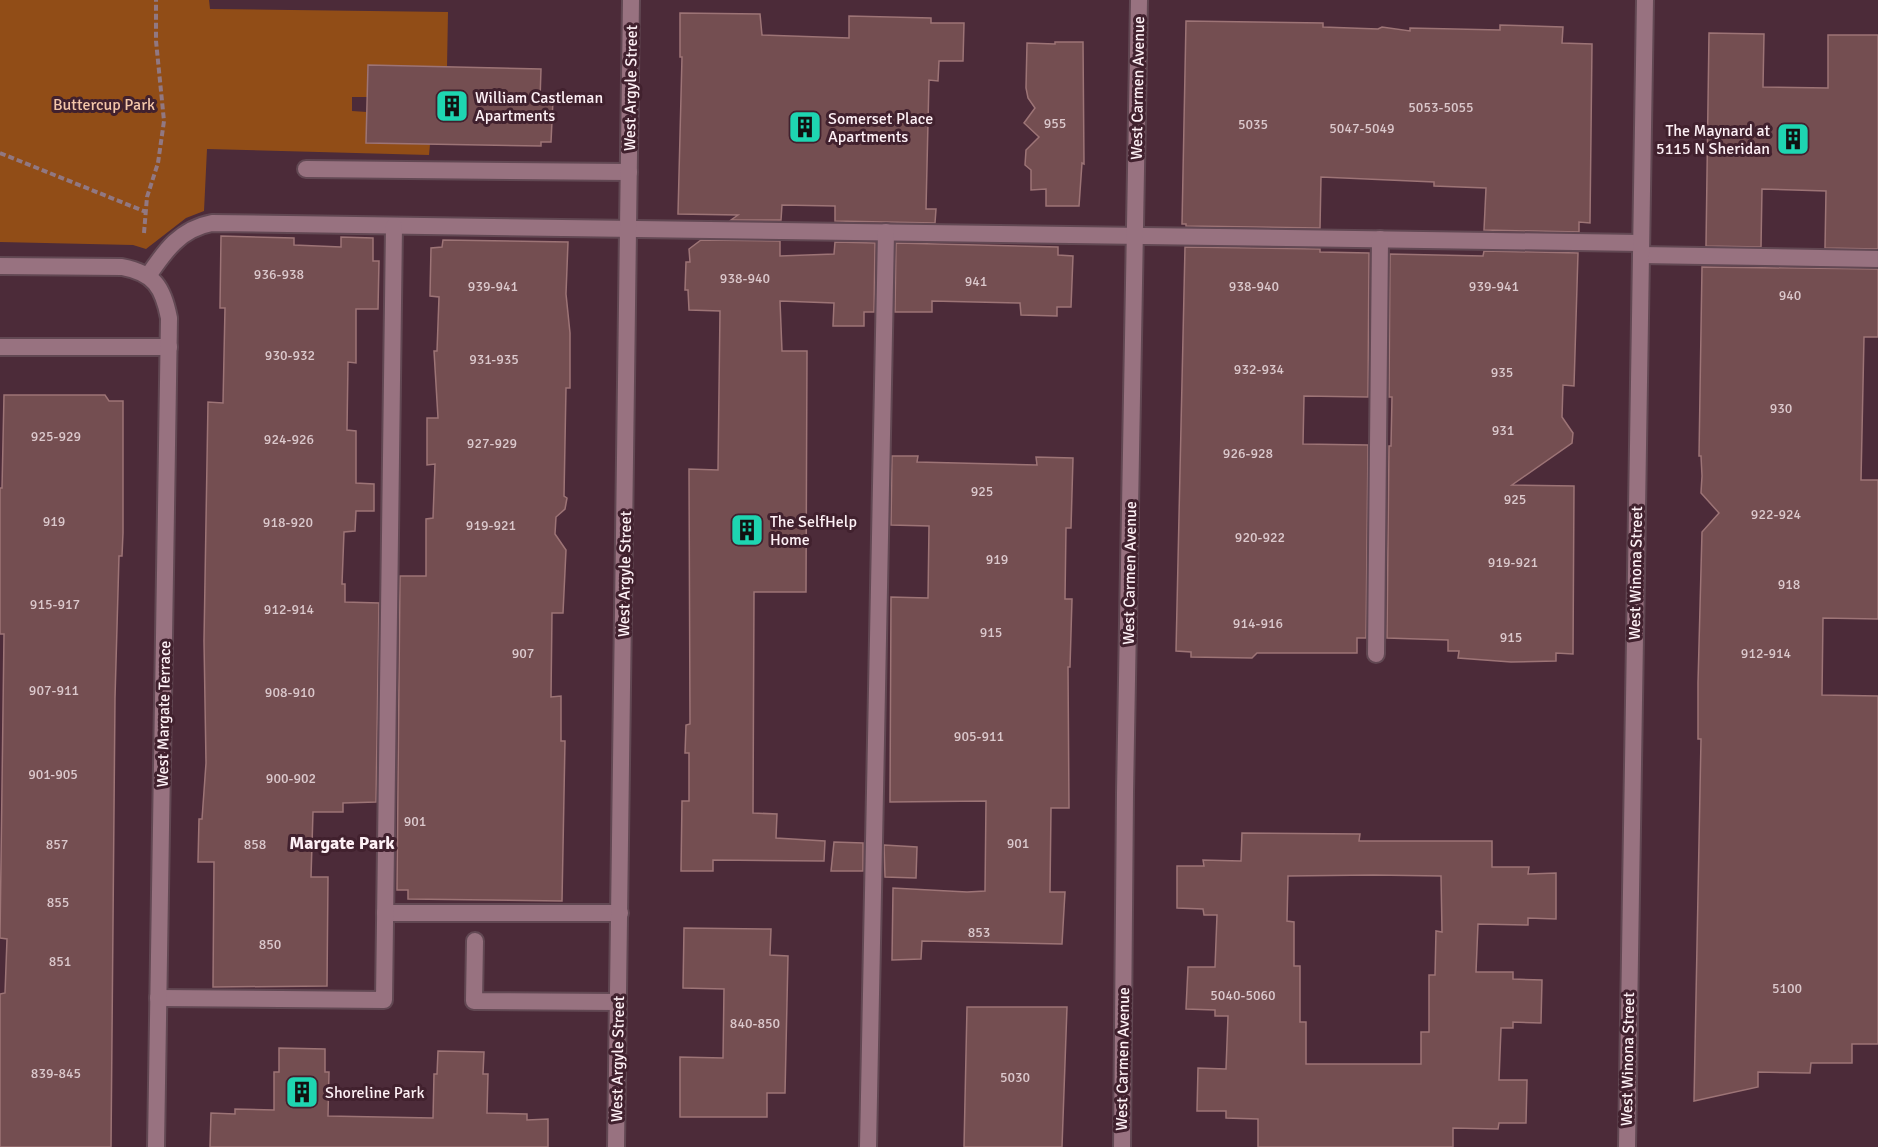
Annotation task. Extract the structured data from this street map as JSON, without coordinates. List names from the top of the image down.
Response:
{
  "streets": {
    "street": [
      "West Argyle Street",
      "West Carmen Avenue",
      "West Winona Street",
      "West Margate Terrace"
    ]
  },
  "districts": ["Margate Park"],
  "parks": ["Buttercup Park"],
  "places": {
    "building": [
      "William Castleman Apartments",
      "Somerset Place Apartments",
      "The Maynard at 5115 N Sheridan",
      "The SelfHelp Home",
      "Shoreline Park"
    ]
  },
  "house_numbers": [
    "5053-5055",
    "955",
    "5035",
    "5047-5049",
    "936-938",
    "938-940",
    "941",
    "939-941",
    "938-940",
    "939-941",
    "940",
    "930-932",
    "931-935",
    "932-934",
    "935",
    "930",
    "931",
    "925-929",
    "924-926",
    "927-929",
    "926-928",
    "925",
    "925",
    "922-924",
    "919",
    "918-920",
    "919-921",
    "920-922",
    "919",
    "919-921",
    "918",
    "915-917",
    "912-914",
    "914-916",
    "915",
    "915",
    "907",
    "912-914",
    "907-911",
    "908-910",
    "905-911",
    "901-905",
    "900-902",
    "901",
    "901",
    "857",
    "858",
    "855",
    "853",
    "850",
    "851",
    "5100",
    "5040-5060",
    "840-850",
    "839-845",
    "5030"
  ]
}
